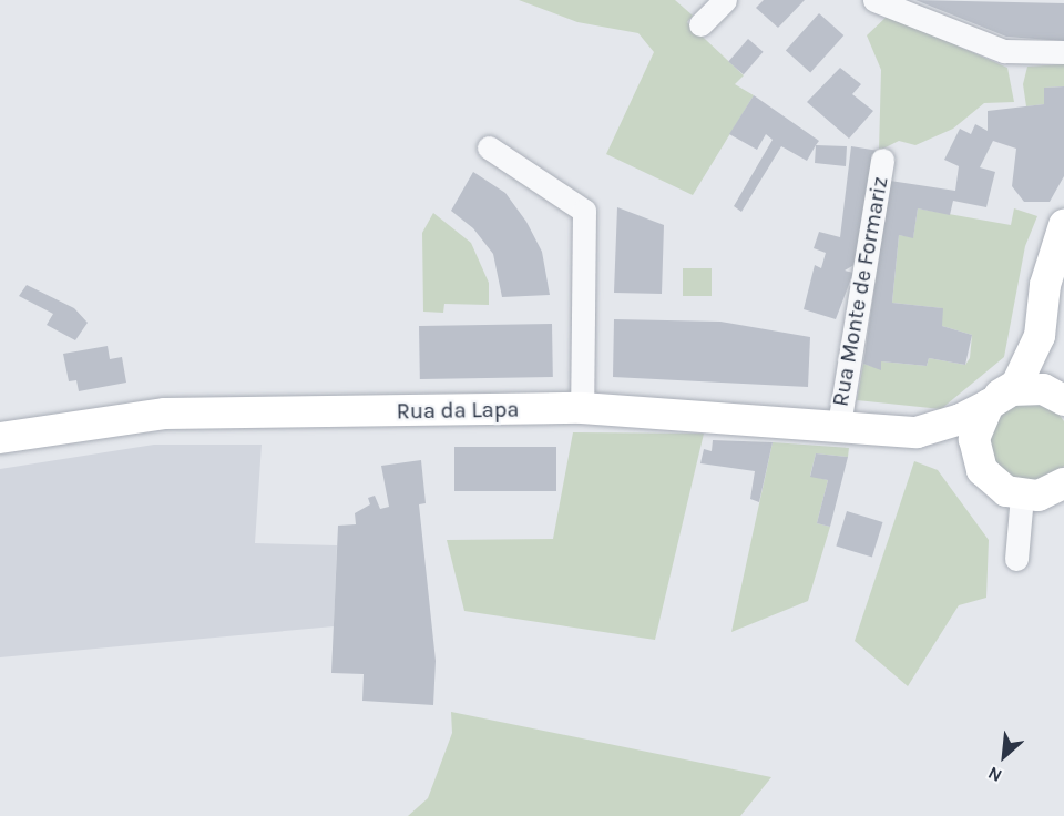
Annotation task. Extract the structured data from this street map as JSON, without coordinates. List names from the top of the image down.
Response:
{
  "streets": {
    "main road": ["Rua da Lapa"],
    "street": ["Rua Monte de Formariz"]
  },
  "crossings": [
    ["Rua Monte de Formariz", "Rua da Lapa"]
  ],
  "north": "bottom left"
}
